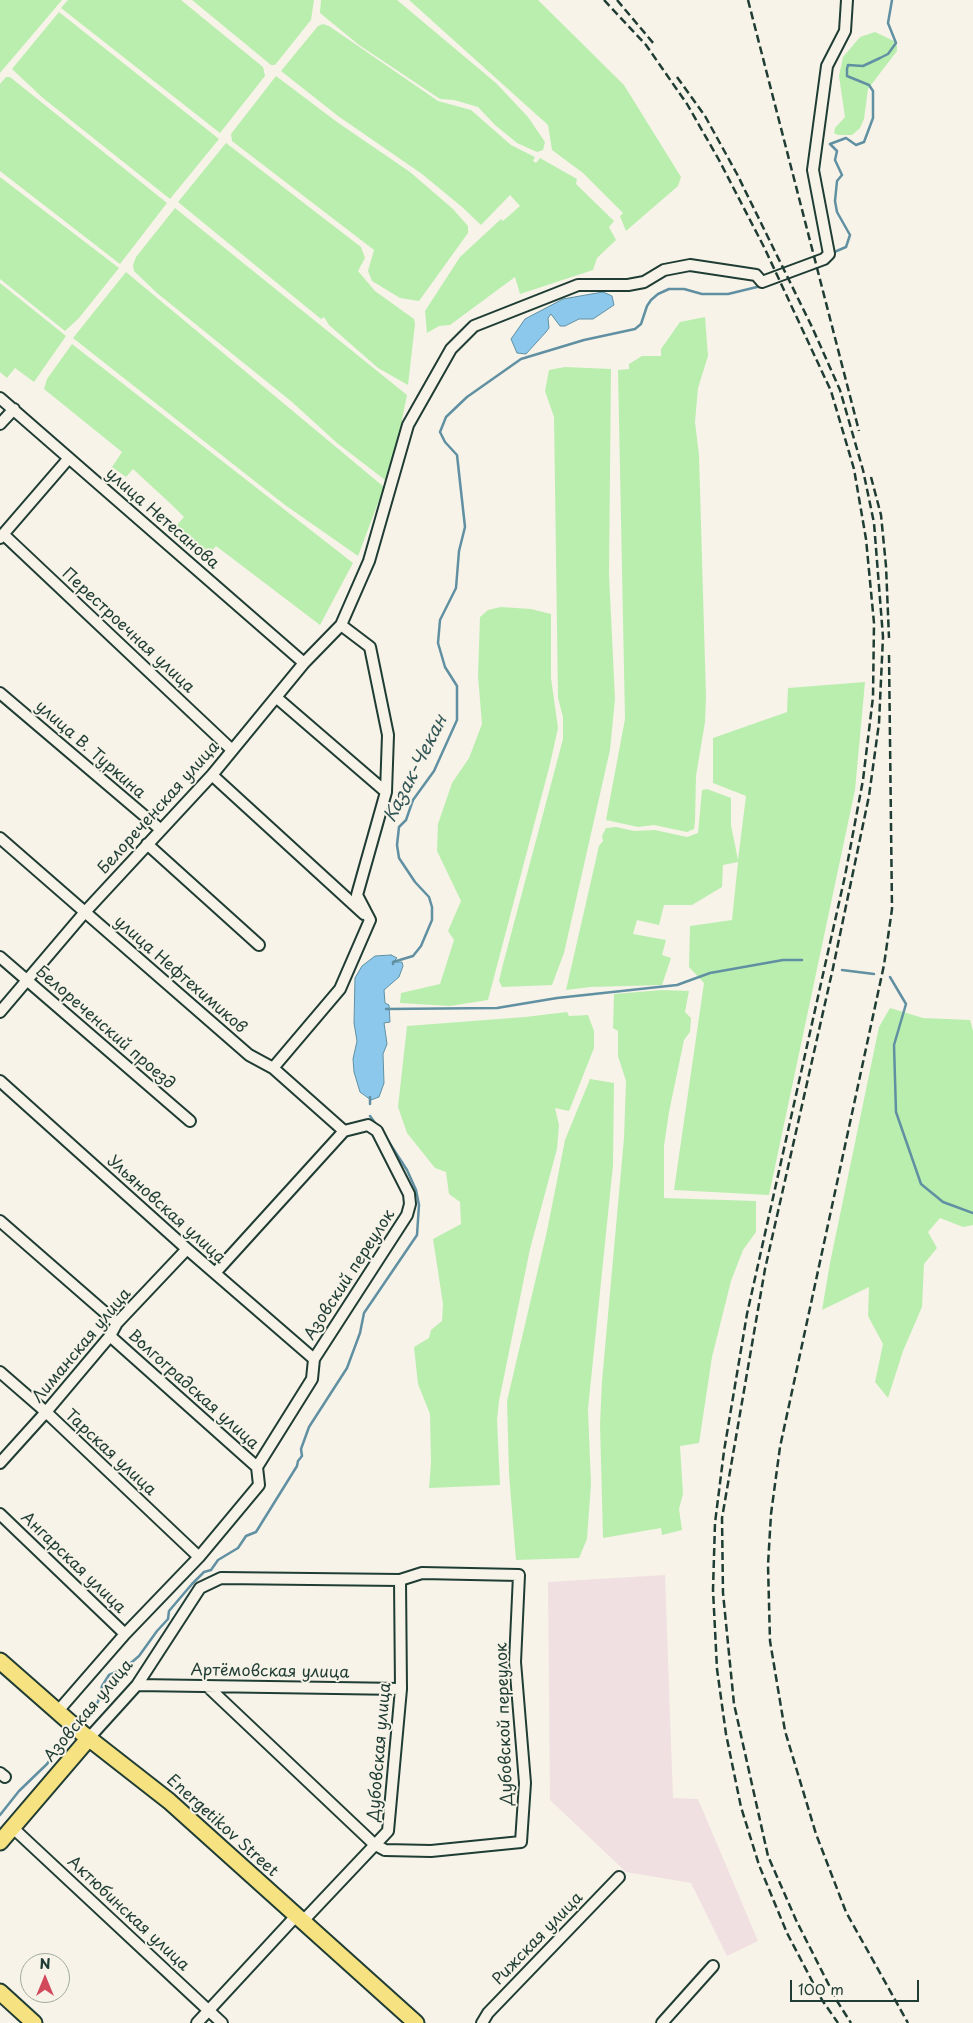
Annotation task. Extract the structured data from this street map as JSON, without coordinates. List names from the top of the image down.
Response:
{
  "streets": {
    "main road": ["Азовская улица", "Energetikov Street"],
    "street": [
      "улица Нетесанова",
      "Перестроечная улица",
      "улица В. Туркина",
      "Белореченская улица",
      "улица Нефтехимиков",
      "Белореченский проезд",
      "Ульяновская улица",
      "Азовский переулок",
      "Лиманская улица",
      "Волгоградская улица",
      "Тарская улица",
      "Ангарская улица",
      "Артёмовская улица",
      "Дубовской переулок",
      "Дубовская улица",
      "Актюбинская улица",
      "Рижская улица"
    ]
  },
  "crossings": [
    ["улица Нетесанова", "Белореченская улица"],
    ["Перестроечная улица", "Белореченская улица"],
    ["улица В. Туркина", "Белореченская улица"],
    ["Белореченская улица", "улица Нефтехимиков"],
    ["Белореченская улица", "Белореченский проезд"],
    ["улица Нефтехимиков", "Азовский переулок"],
    ["Ульяновская улица", "Азовский переулок"],
    ["Ульяновская улица", "Лиманская улица"],
    ["Лиманская улица", "Волгоградская улица"],
    ["Лиманская улица", "Тарская улица"],
    ["Артёмовская улица", "Азовская улица"],
    ["Артёмовская улица", "Дубовская улица"],
    ["Азовская улица", "Дубовской переулок"],
    ["Азовская улица", "Дубовская улица"],
    ["Азовская улица", "Energetikov Street"],
    ["Азовская улица", "Актюбинская улица"],
    ["Дубовской переулок", "Дубовская улица"],
    ["Дубовская улица", "Energetikov Street"],
    ["Дубовская улица", "Актюбинская улица"]
  ],
  "water": ["Казак-Чекан"],
  "scale_bar": "100 m",
  "north": "top"
}
